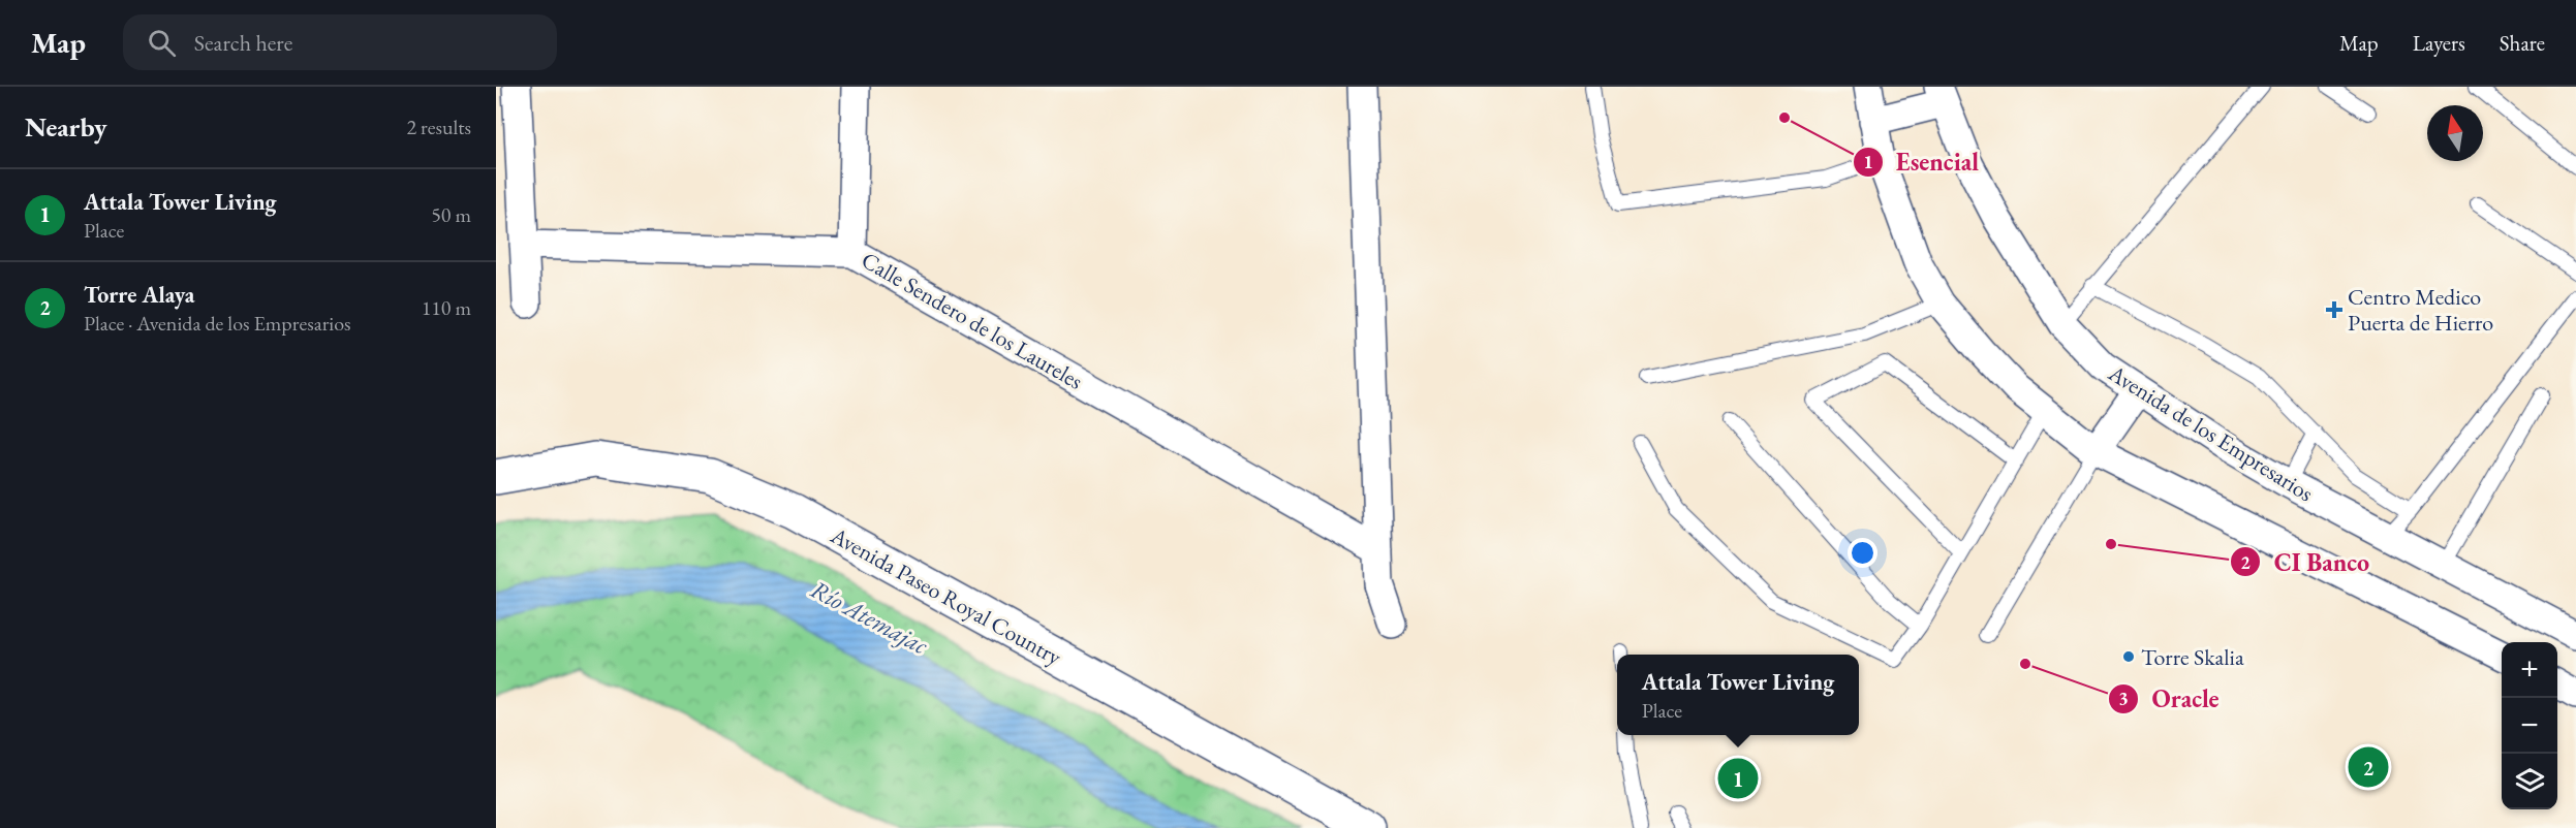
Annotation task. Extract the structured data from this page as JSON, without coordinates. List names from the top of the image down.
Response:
{
  "streets": {
    "street": ["Calle Sendero de los Laureles", "Avenida de los Empresarios", "Avenida Paseo Royal Country"]
  },
  "water": ["Río Atemajac"],
  "places": {
    "other": [
      "Esencial",
      "CI Banco",
      "Torre Skalia",
      "Oracle"
    ],
    "health": ["Centro Medico Puerta de Hierro"]
  },
  "north": "top",
  "page": {
    "header": "Map",
    "search": "Search here",
    "nav": ["Map", "Layers", "Share"],
    "heading": ["Nearby", "2 results"],
    "list": [
      {
        "mark": "1",
        "name": "Attala Tower Living",
        "note": "Place",
        "value": "50 m"
      },
      {
        "mark": "2",
        "name": "Torre Alaya",
        "note": "Place · Avenida de los Empresarios",
        "value": "110 m"
      }
    ],
    "map_buttons": ["+", "−"],
    "popup": ["Attala Tower Living", "Place"],
    "pins": ["2", "1"]
  }
}
